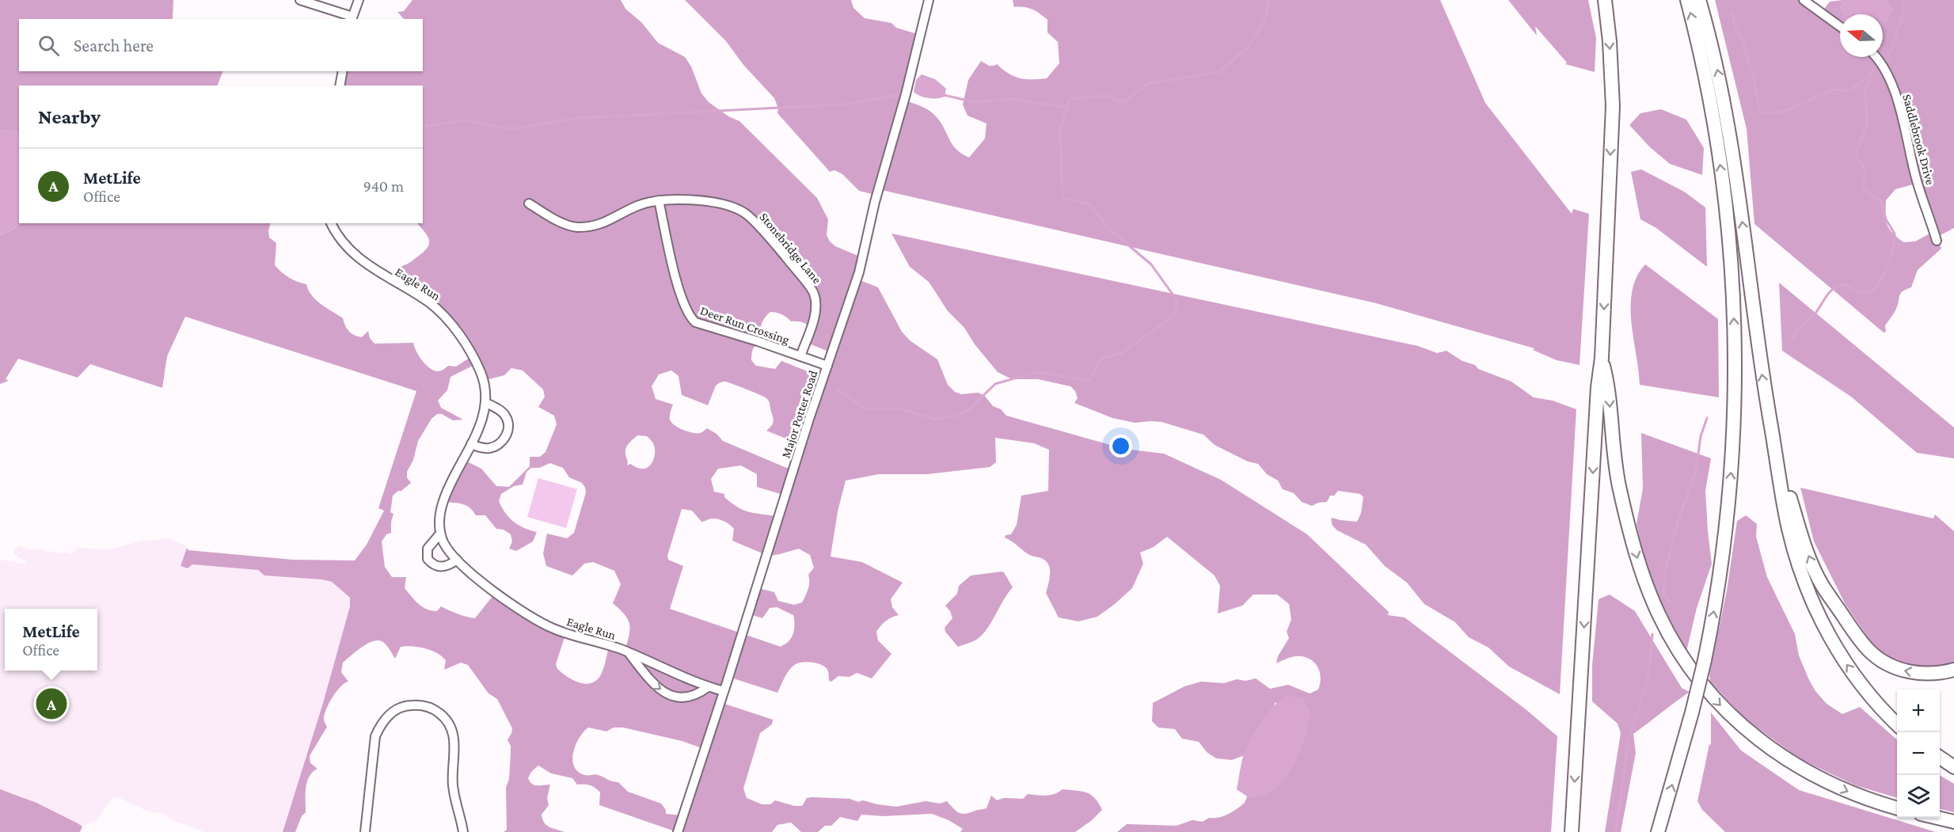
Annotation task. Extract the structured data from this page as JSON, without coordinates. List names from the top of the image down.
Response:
{
  "streets": {
    "street": [
      "Saddlebrook Drive",
      "Stonebridge Lane",
      "Eagle Run",
      "Deer Run Crossing",
      "Major Potter Road"
    ]
  },
  "crossings": [
    ["Stonebridge Lane", "Deer Run Crossing"],
    ["Eagle Run", "Major Potter Road"],
    ["Deer Run Crossing", "Major Potter Road"]
  ],
  "north": "left",
  "page": {
    "search": "Search here",
    "heading": "Nearby",
    "list": [
      {
        "mark": "A",
        "name": "MetLife",
        "note": "Office",
        "value": "940 m"
      }
    ],
    "popup": ["MetLife", "Office"],
    "pins": "A",
    "map_buttons": ["+", "−"]
  }
}
